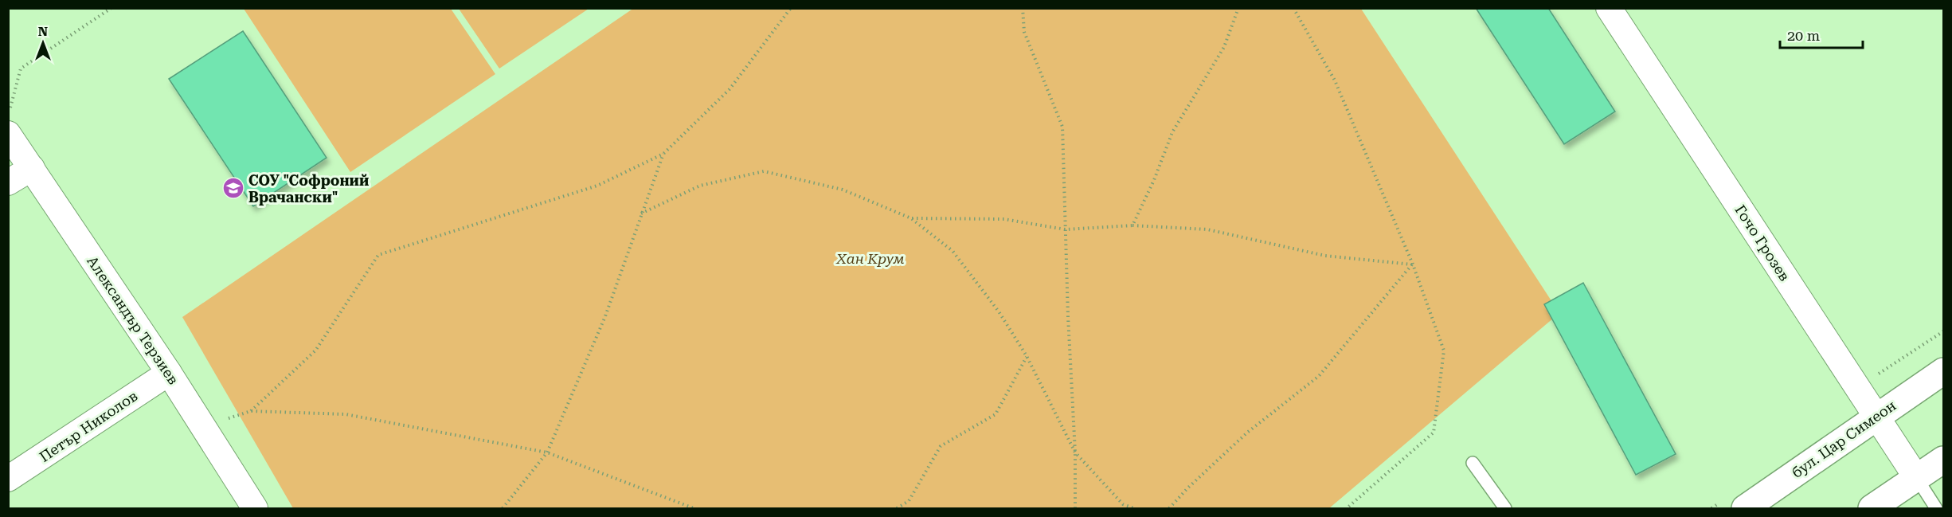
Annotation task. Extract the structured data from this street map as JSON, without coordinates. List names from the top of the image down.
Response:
{
  "streets": {
    "main road": ["бул. Цар Симеон"],
    "street": ["Гочо Грозев", "Александър Терзиев", "Петър Николов"]
  },
  "crossings": [
    ["Гочо Грозев", "бул. Цар Симеон"],
    ["Александър Терзиев", "Петър Николов"]
  ],
  "parks": ["Хан Крум"],
  "places": {
    "school or university": ["СОУ \"Софроний Врачански\""]
  },
  "scale_bar": "20 m",
  "north": "top"
}
